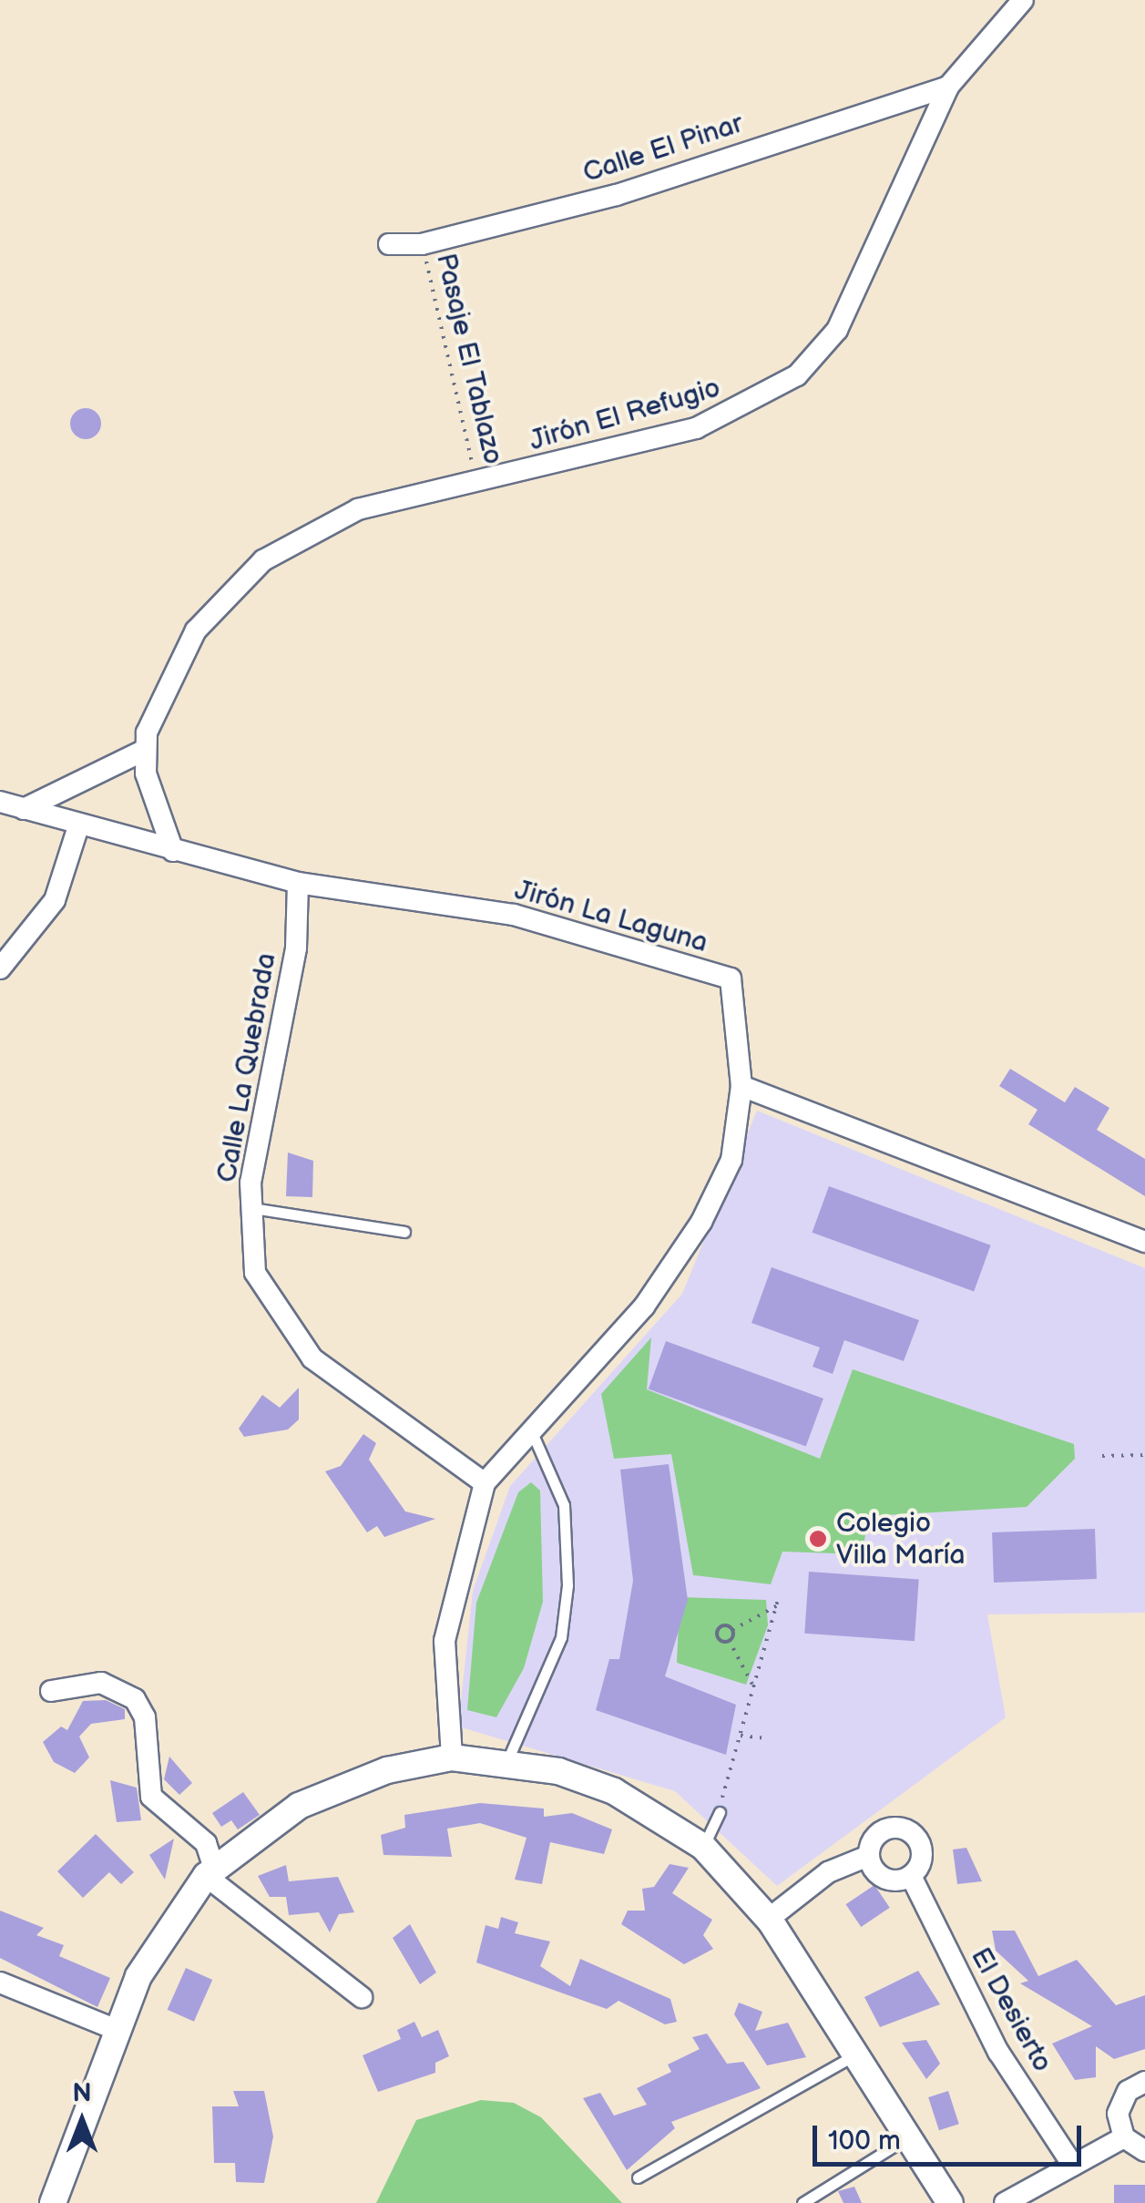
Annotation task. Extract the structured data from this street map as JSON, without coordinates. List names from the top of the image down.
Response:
{
  "streets": {
    "street": [
      "Calle El Pinar",
      "Jirón El Refugio",
      "Jirón La Laguna",
      "Calle La Quebrada",
      "El Desierto"
    ],
    "path": ["Pasaje El Tablazo"]
  },
  "crossings": [
    ["Calle El Pinar", "Pasaje El Tablazo"],
    ["Calle El Pinar", "Jirón El Refugio"],
    ["Pasaje El Tablazo", "Jirón El Refugio"],
    ["Jirón La Laguna", "Calle La Quebrada"]
  ],
  "places": ["Colegio Villa María"],
  "scale_bar": "100 m",
  "north": "top"
}
